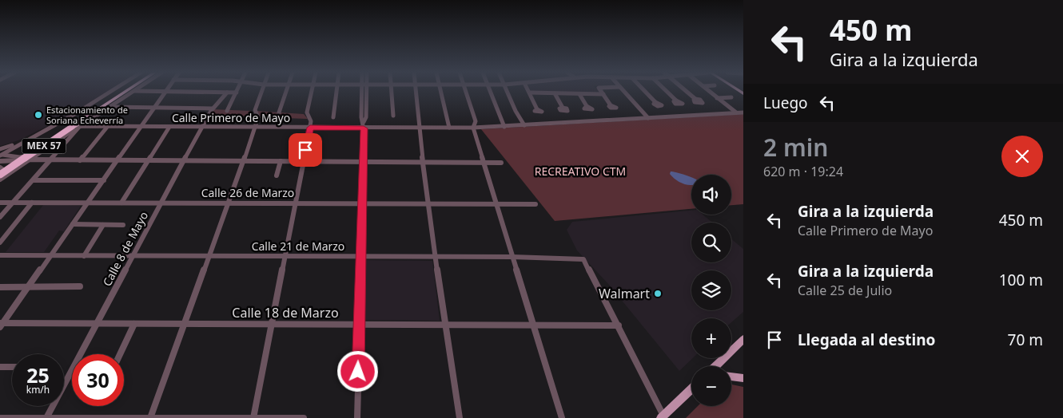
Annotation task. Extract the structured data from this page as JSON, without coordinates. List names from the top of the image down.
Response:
{
  "streets": {
    "highway": ["MEX 57"],
    "street": [
      "Calle Primero de Mayo",
      "Calle 26 de Marzo",
      "Calle 21 de Marzo",
      "Calle 8 de Mayo",
      "Calle 18 de Marzo"
    ]
  },
  "crossings": [
    ["Calle Primero de Mayo", "Calle 8 de Mayo"],
    ["Calle 26 de Marzo", "Calle 8 de Mayo"],
    ["Calle 21 de Marzo", "Calle 8 de Mayo"],
    ["Calle 21 de Marzo", "Calle 18 de Marzo"],
    ["Calle 8 de Mayo", "Calle 18 de Marzo"]
  ],
  "parks": ["RECREATIVO CTM"],
  "places": ["Estacionamiento de Soriana Echeverría", "Walmart"],
  "page": {
    "turn": ["450 m", "Gira a la izquierda"],
    "then": "Luego",
    "heading": ["2 min", "620 m · 19:24"],
    "map_buttons": ["+", "−"],
    "list": [
      {
        "name": "Gira a la izquierda",
        "note": "Calle Primero de Mayo",
        "value": "450 m"
      },
      {
        "name": "Gira a la izquierda",
        "note": "Calle 25 de Julio",
        "value": "100 m"
      },
      {
        "name": "Llegada al destino",
        "value": "70 m"
      }
    ],
    "speed": "25 km/h",
    "limit": "30"
  }
}
